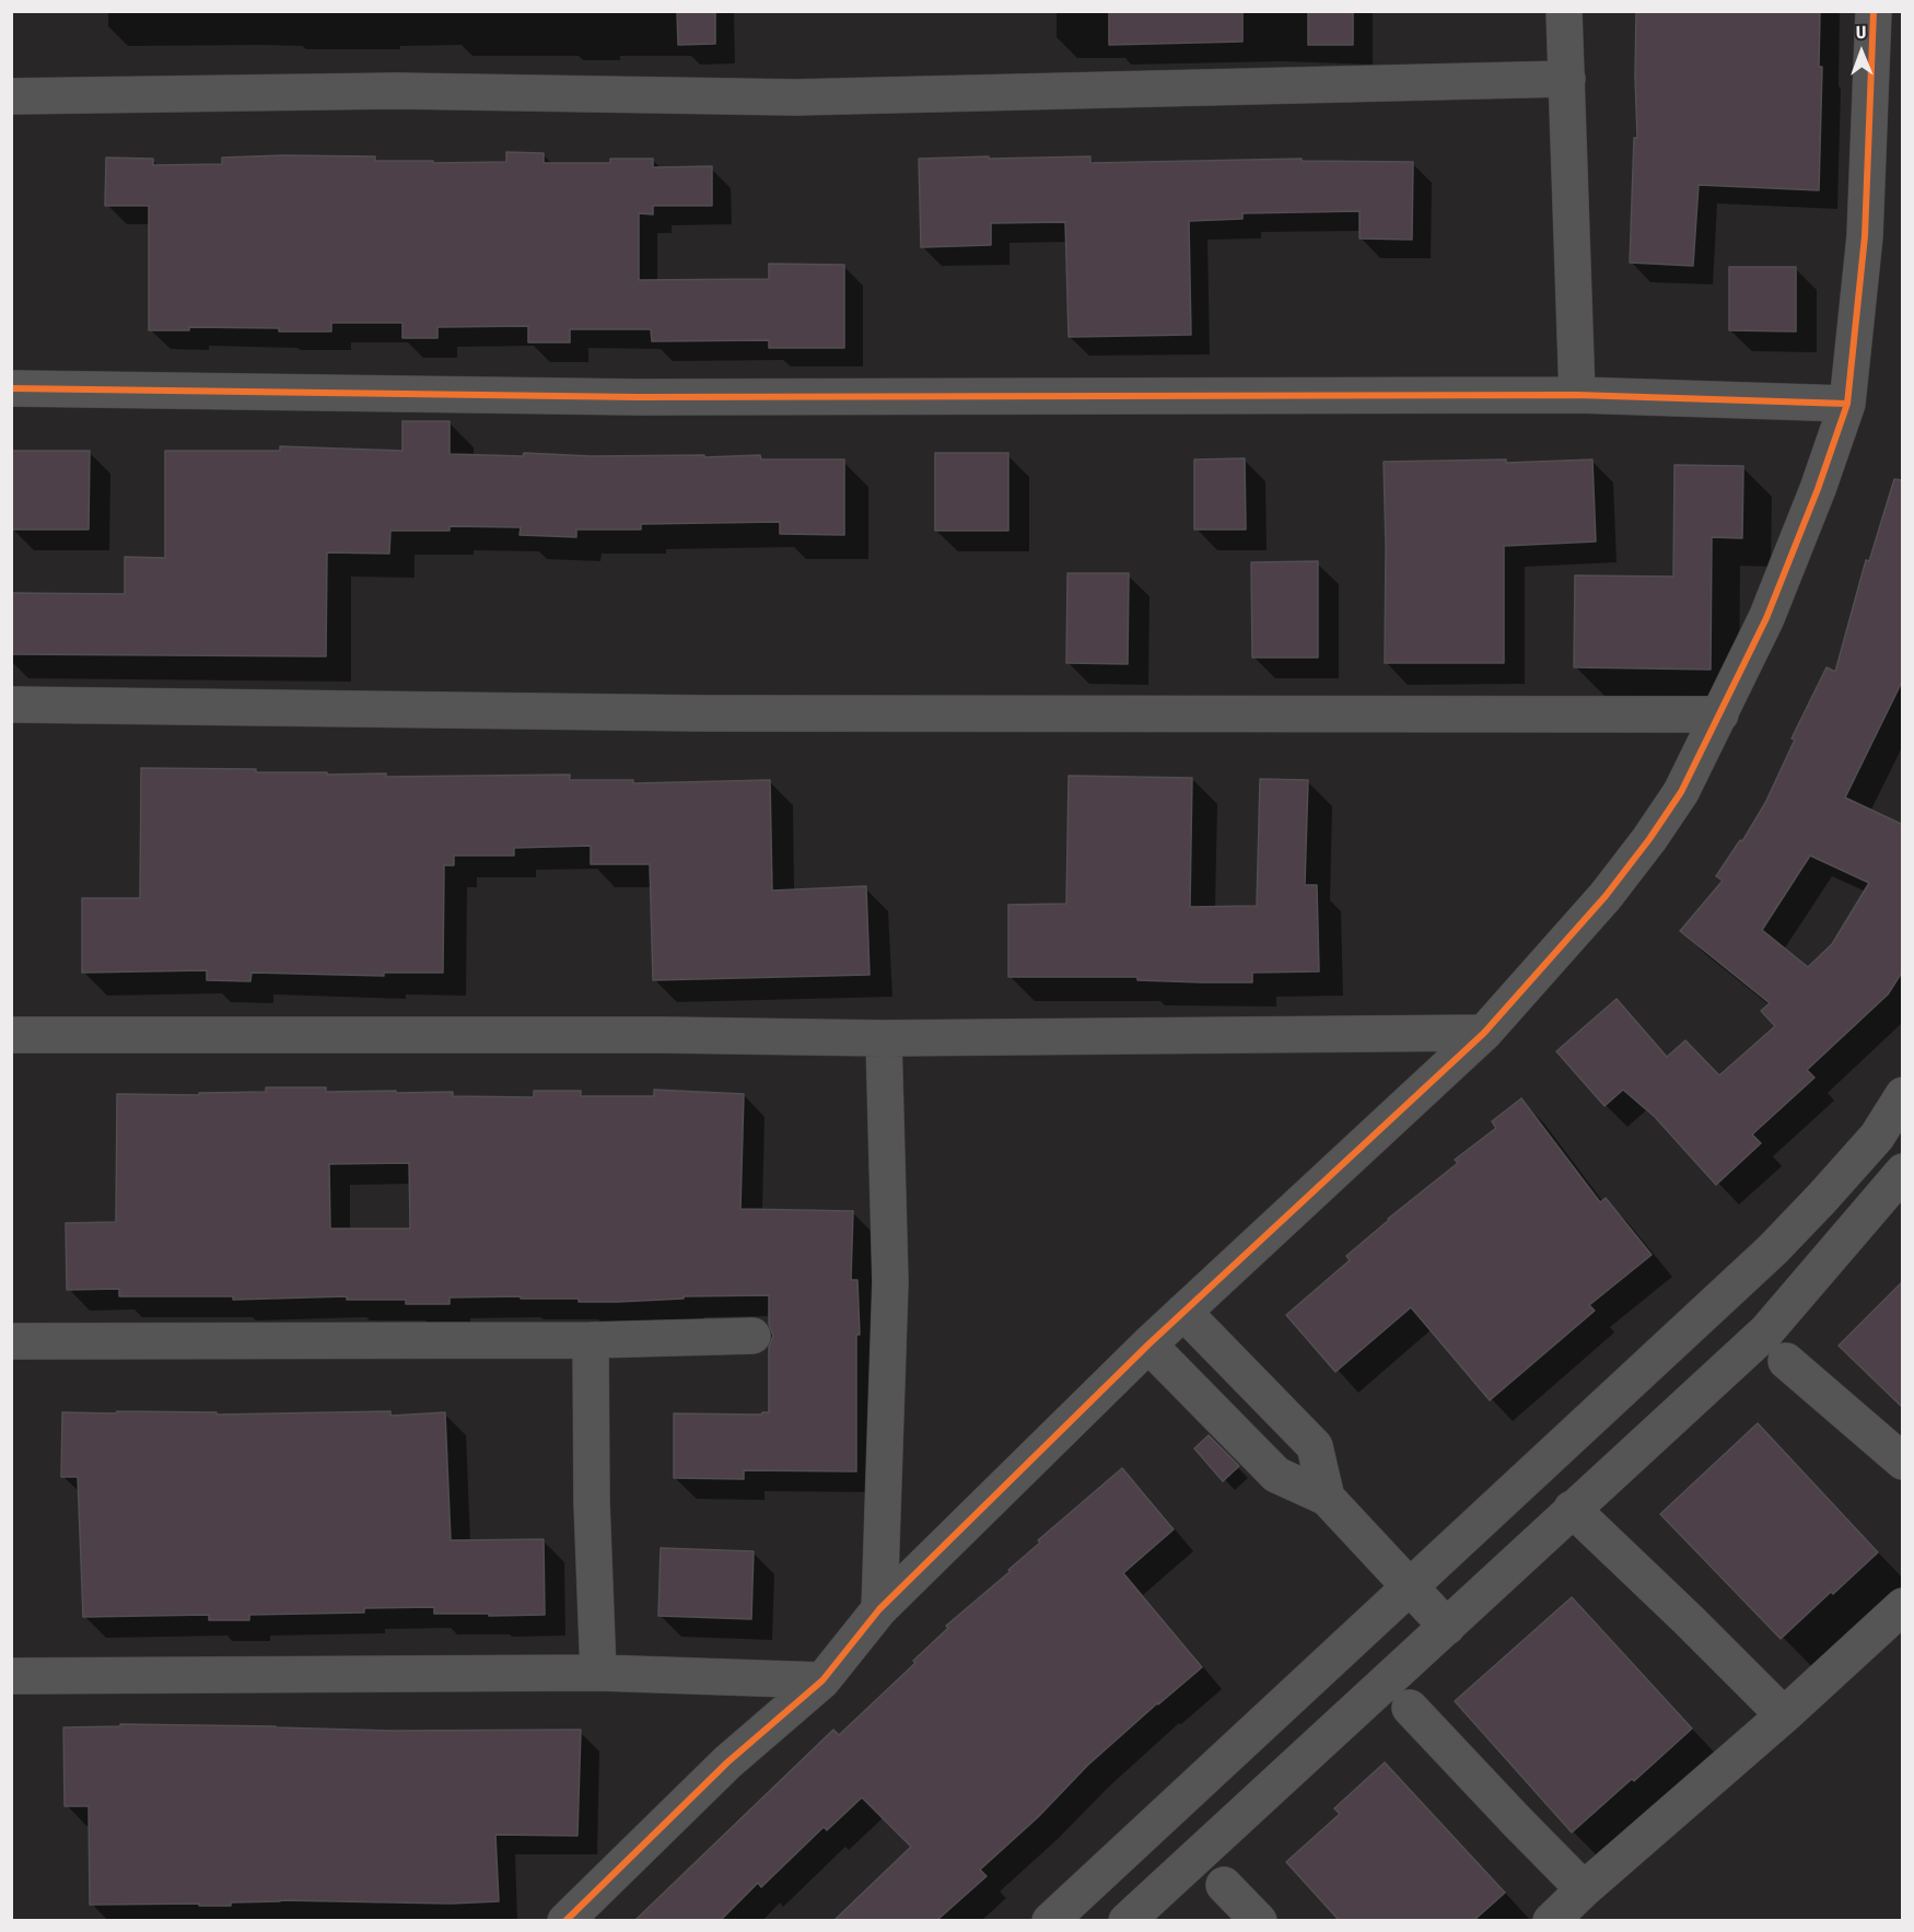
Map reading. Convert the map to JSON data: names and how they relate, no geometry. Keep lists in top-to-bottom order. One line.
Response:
{"north":"top"}
